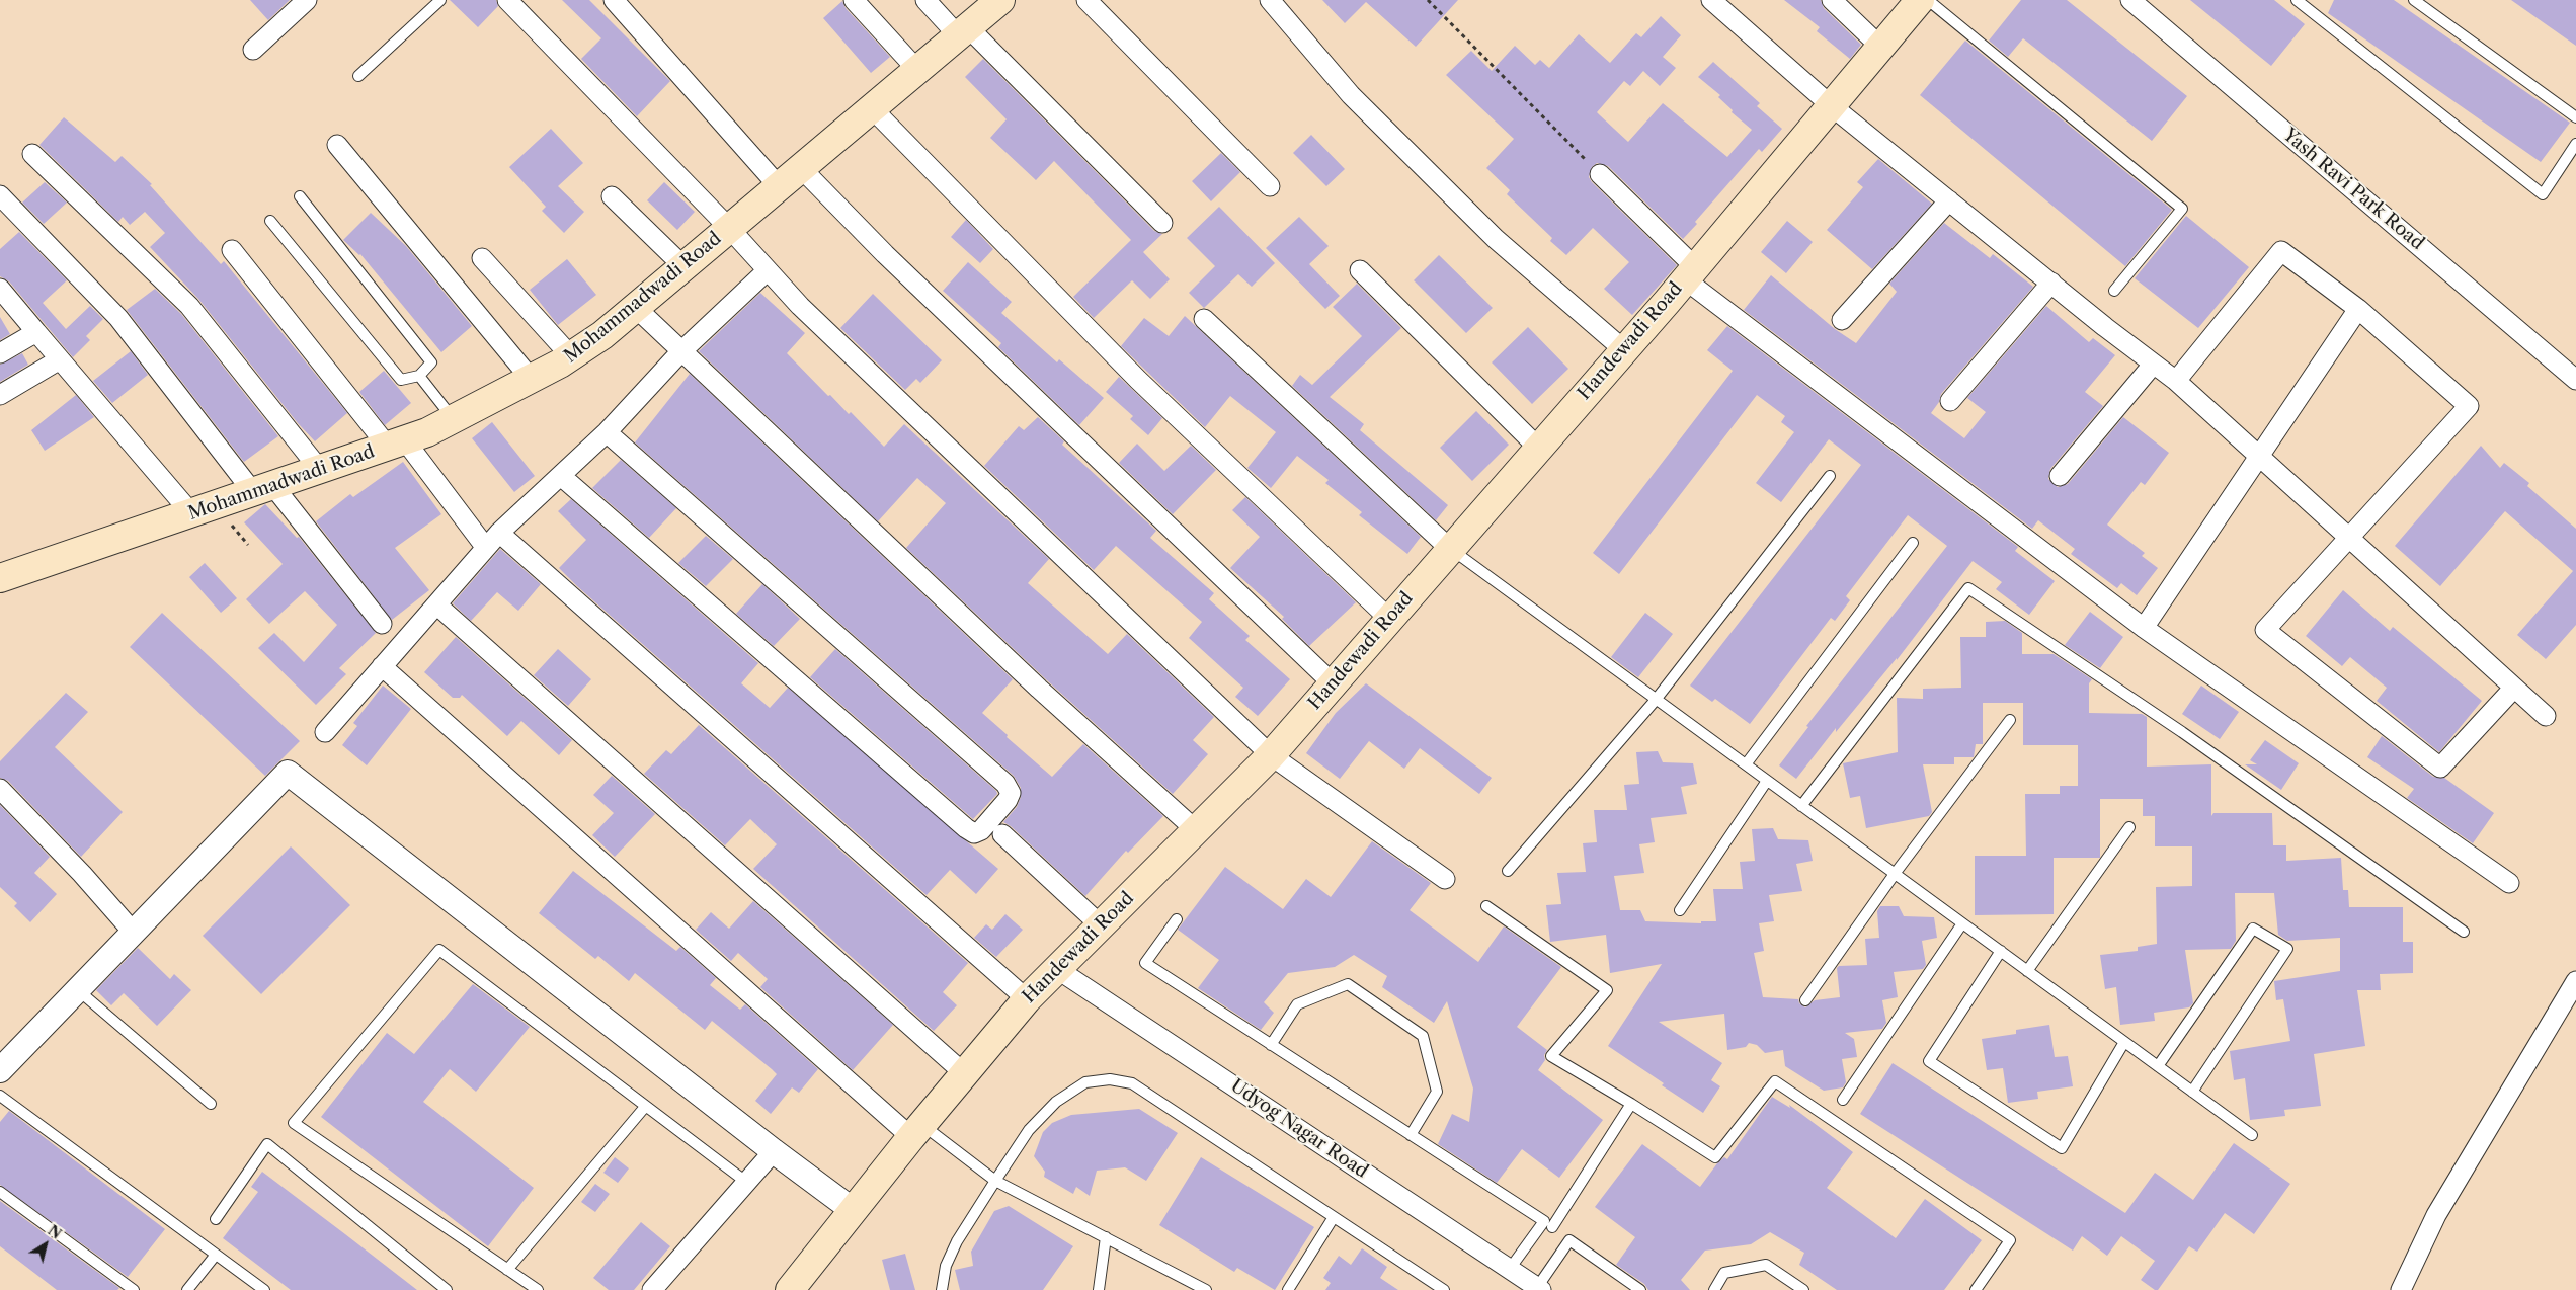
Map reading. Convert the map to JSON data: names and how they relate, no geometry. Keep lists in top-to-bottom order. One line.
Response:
{"streets":{"main road":["Mohammadwadi Road","Handewadi Road"],"street":["Yash Ravi Park Road","Udyog Nagar Road"]},"crossings":[["Handewadi Road","Udyog Nagar Road"]],"north":"top right"}
